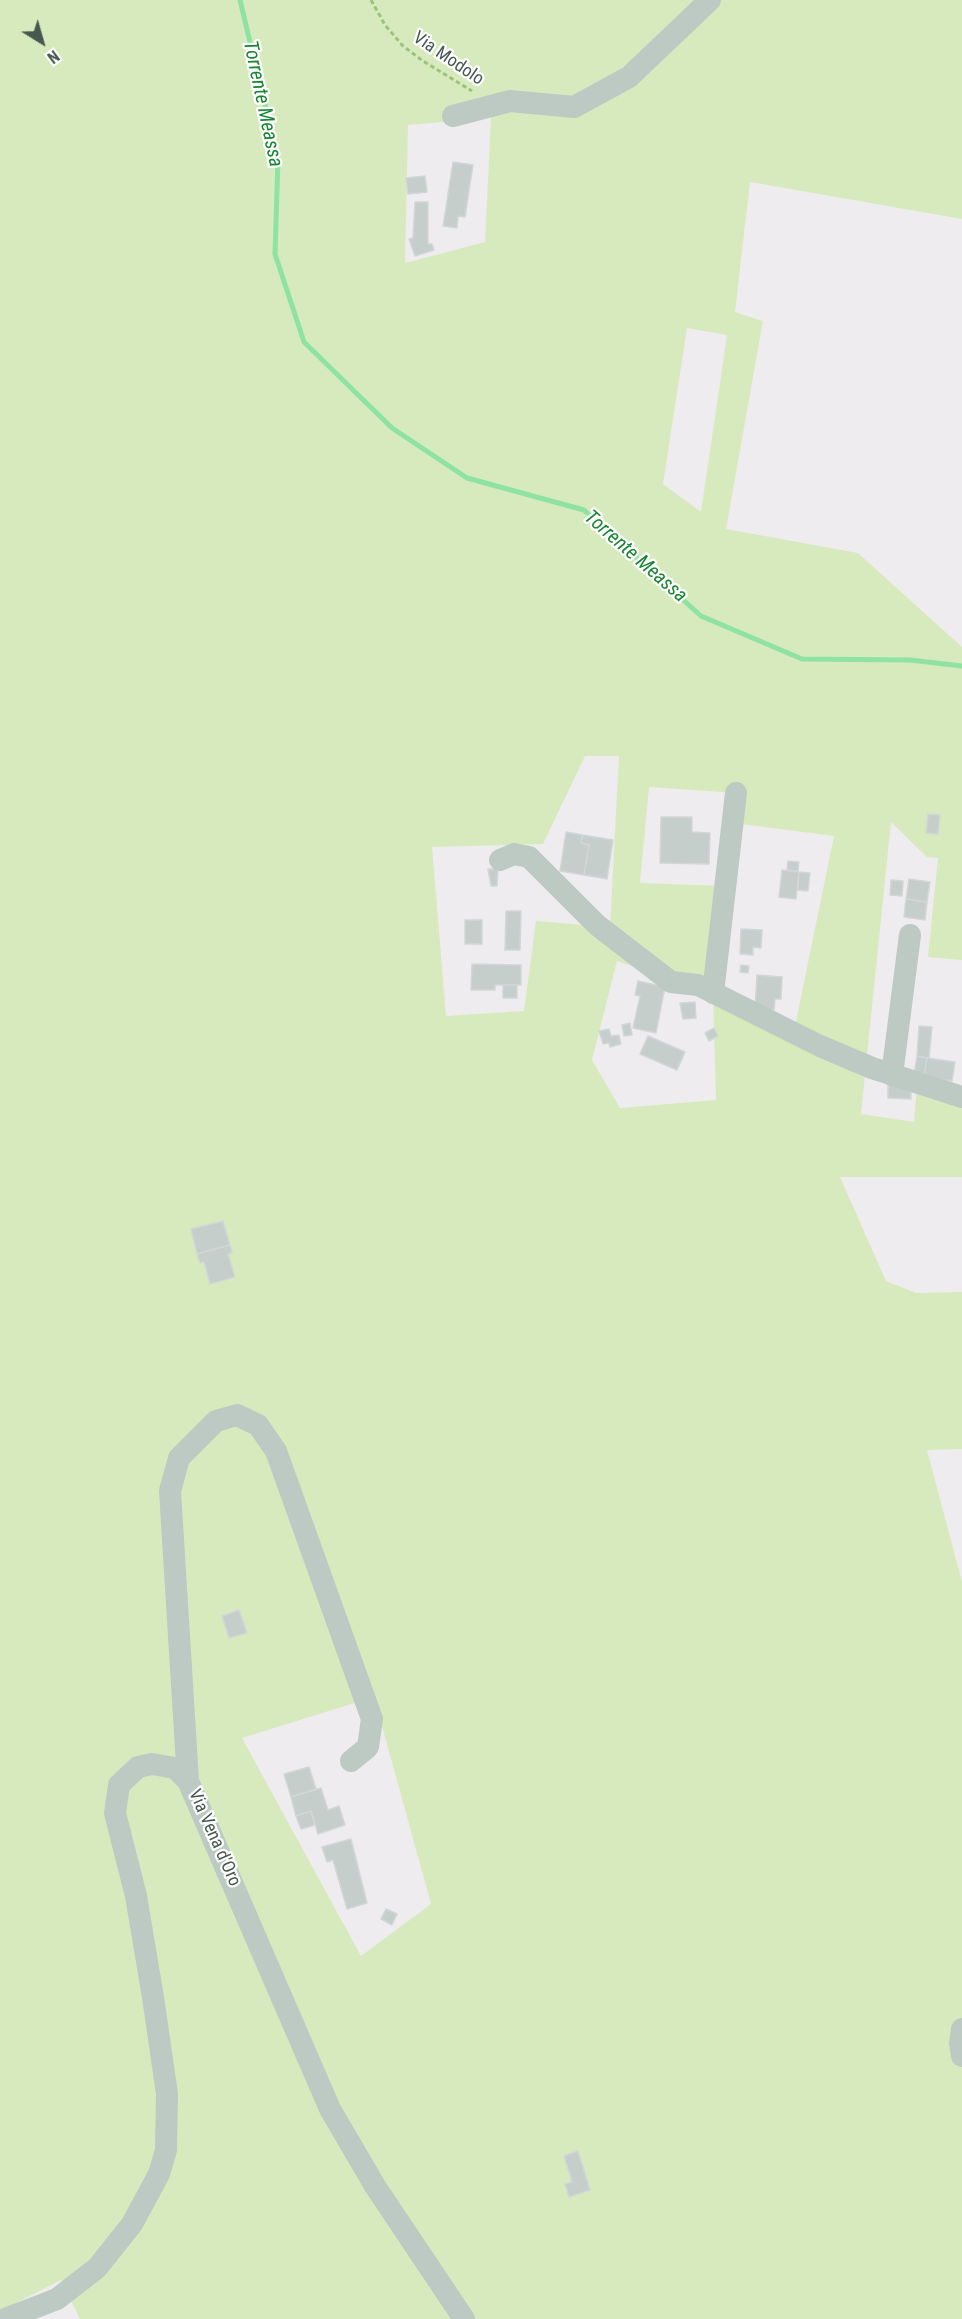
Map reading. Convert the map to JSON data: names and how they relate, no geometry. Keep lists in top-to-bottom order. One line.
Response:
{"streets":{"street":["Via Vena d'Oro"],"path":["Via Modolo"]},"water":["Torrente Meassa"],"north":"bottom right"}
